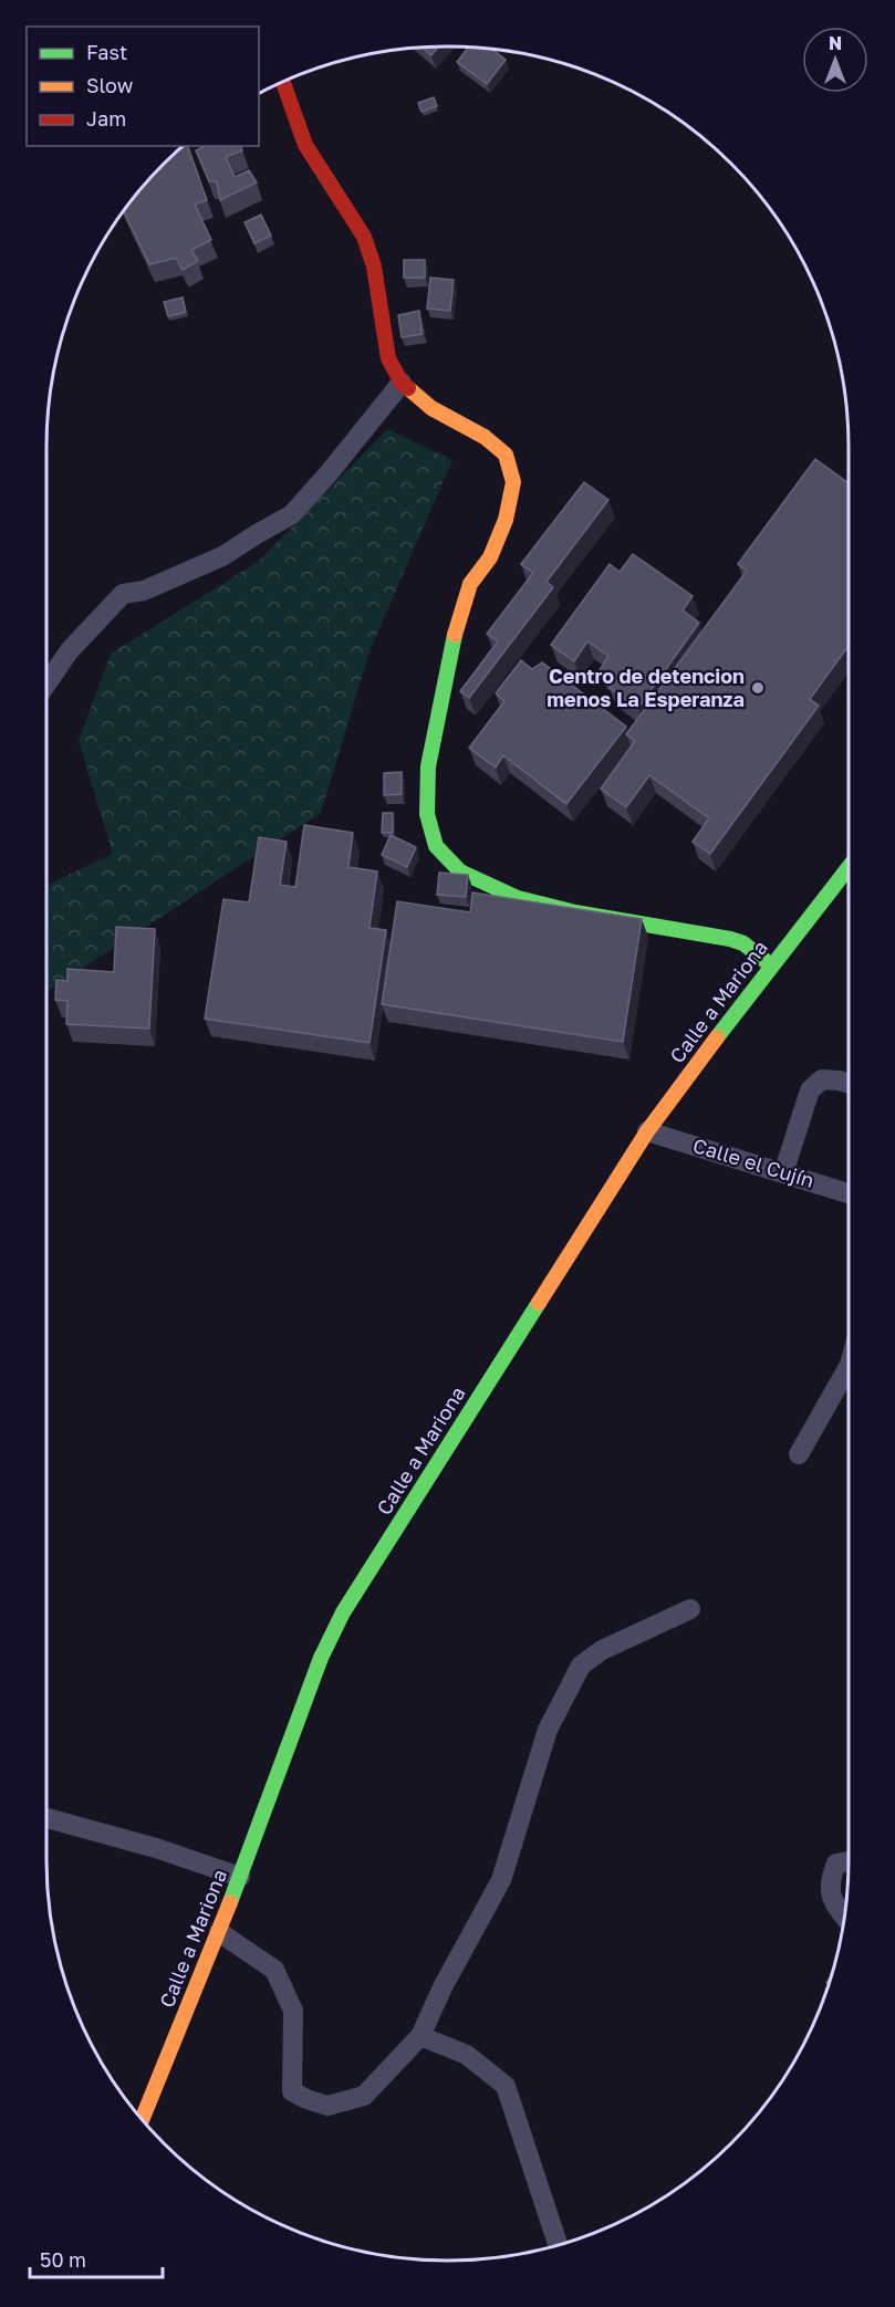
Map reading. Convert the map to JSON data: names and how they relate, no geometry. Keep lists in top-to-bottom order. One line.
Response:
{"streets":{"main road":["Calle a Mariona"],"street":["Calle el Cujín"]},"crossings":[["Calle a Mariona","Calle el Cujín"]],"places":["Centro de detencion menos La Esperanza"],"legend":["Fast","Slow","Jam"],"scale_bar":"50 m","north":"top"}
